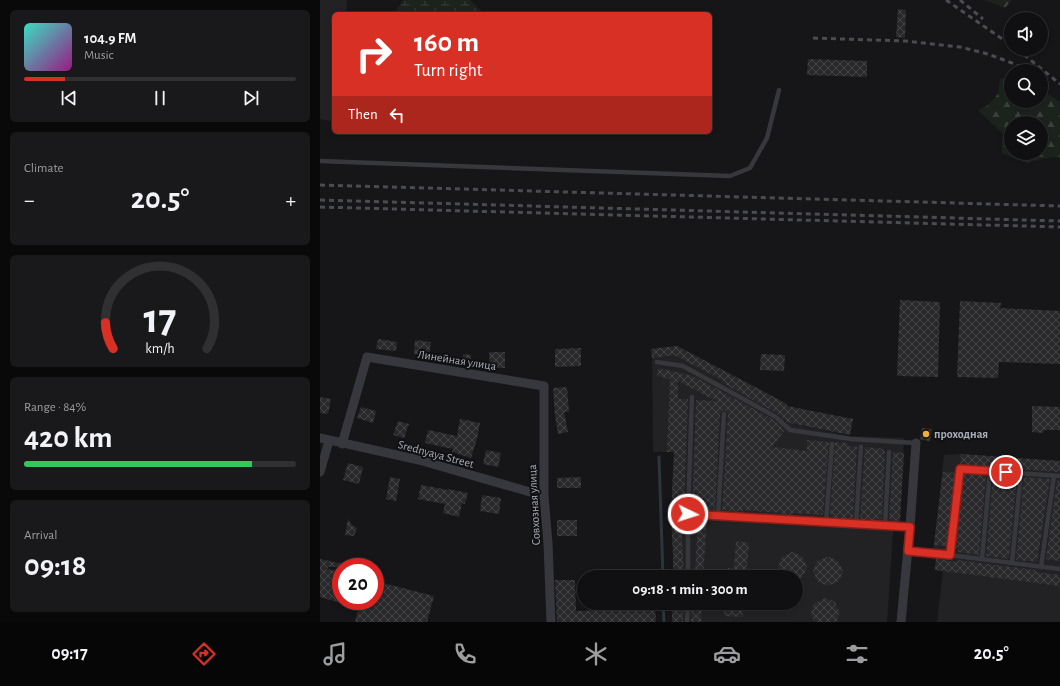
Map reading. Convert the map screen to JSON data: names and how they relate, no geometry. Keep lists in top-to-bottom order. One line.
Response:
{"streets":{"street":["Линейная улица","Srednyaya Street","Совхозная улица"]},"crossings":[["Линейная улица","Srednyaya Street"],["Линейная улица","Совхозная улица"],["Srednyaya Street","Совхозная улица"]],"places":["проходная"],"page":{"turn":["160 m","Turn right"],"song":["104.9 FM","Music"],"then":"Then","tile":["Climate",["Range · 84%","420 km"],["Arrival","09:18"]],"heat":["−","20.5°","+"],"limit":"20","trip":"09:18 · 1 min · 300 m","tabs":["09:17","20.5°"],"gauge":["17","km/h"]}}
